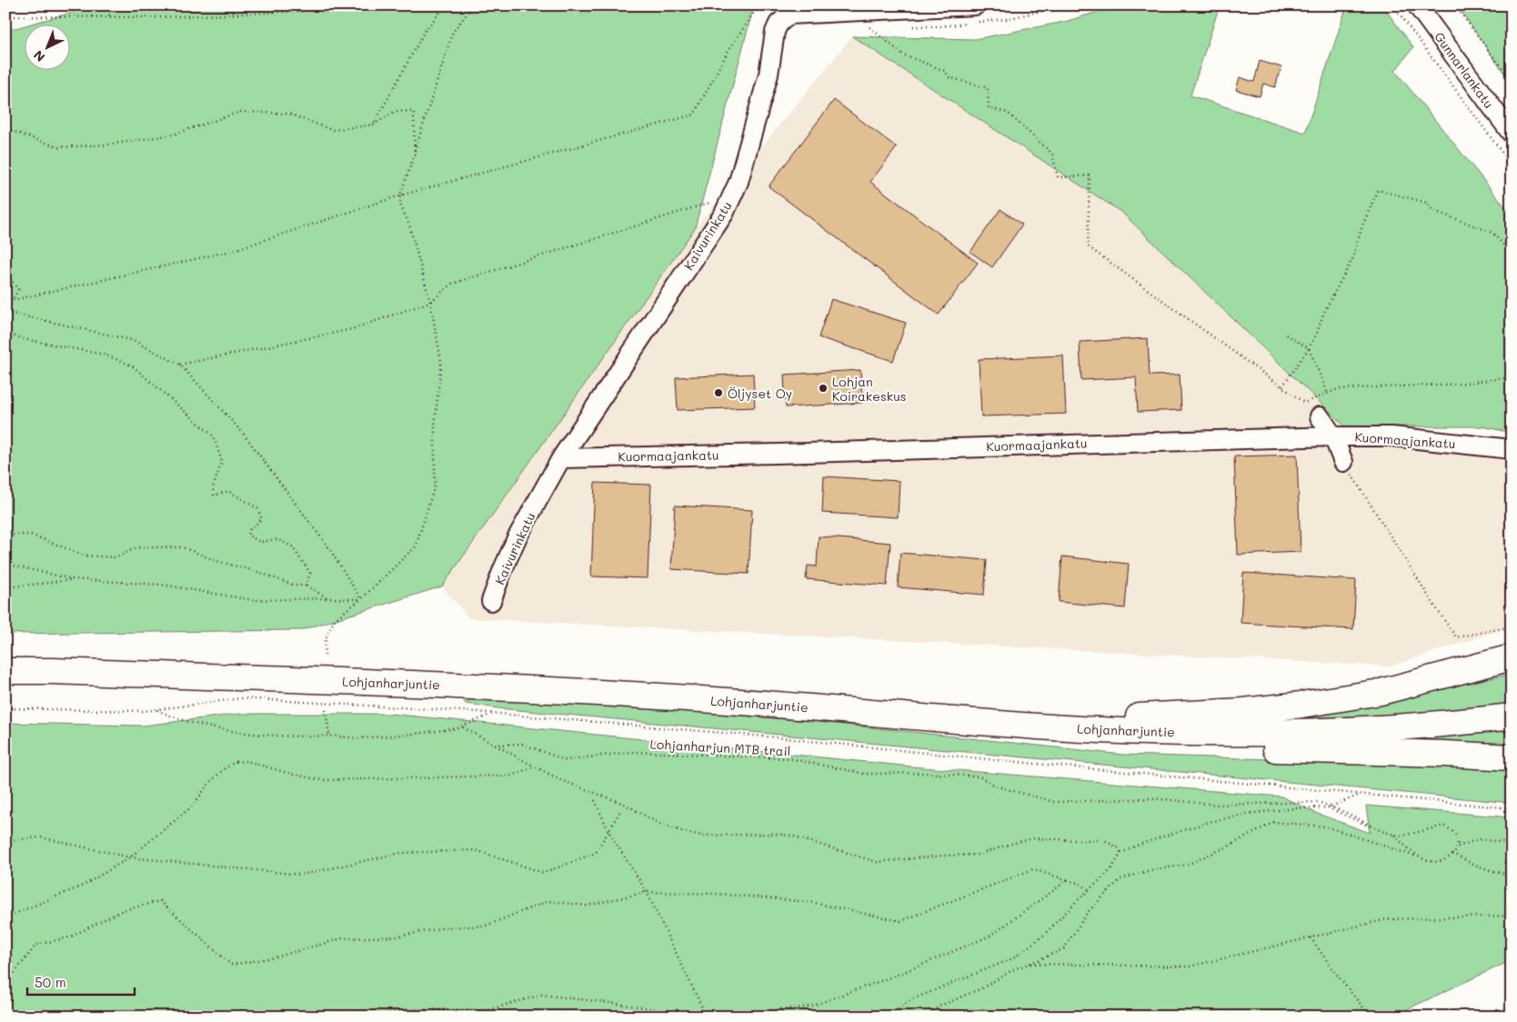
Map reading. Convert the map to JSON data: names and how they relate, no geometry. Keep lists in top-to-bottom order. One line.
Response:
{"streets":{"highway":["Lohjanharjuntie"],"street":["Gunnarlankatu","Kaivurinkatu","Kuormaajankatu"],"path":["Lohjanharjun MTB trail"]},"crossings":[["Kaivurinkatu","Kuormaajankatu"]],"places":["Lohjan Koirakeskus","Öljyset Oy"],"scale_bar":"50 m","north":"bottom left"}
